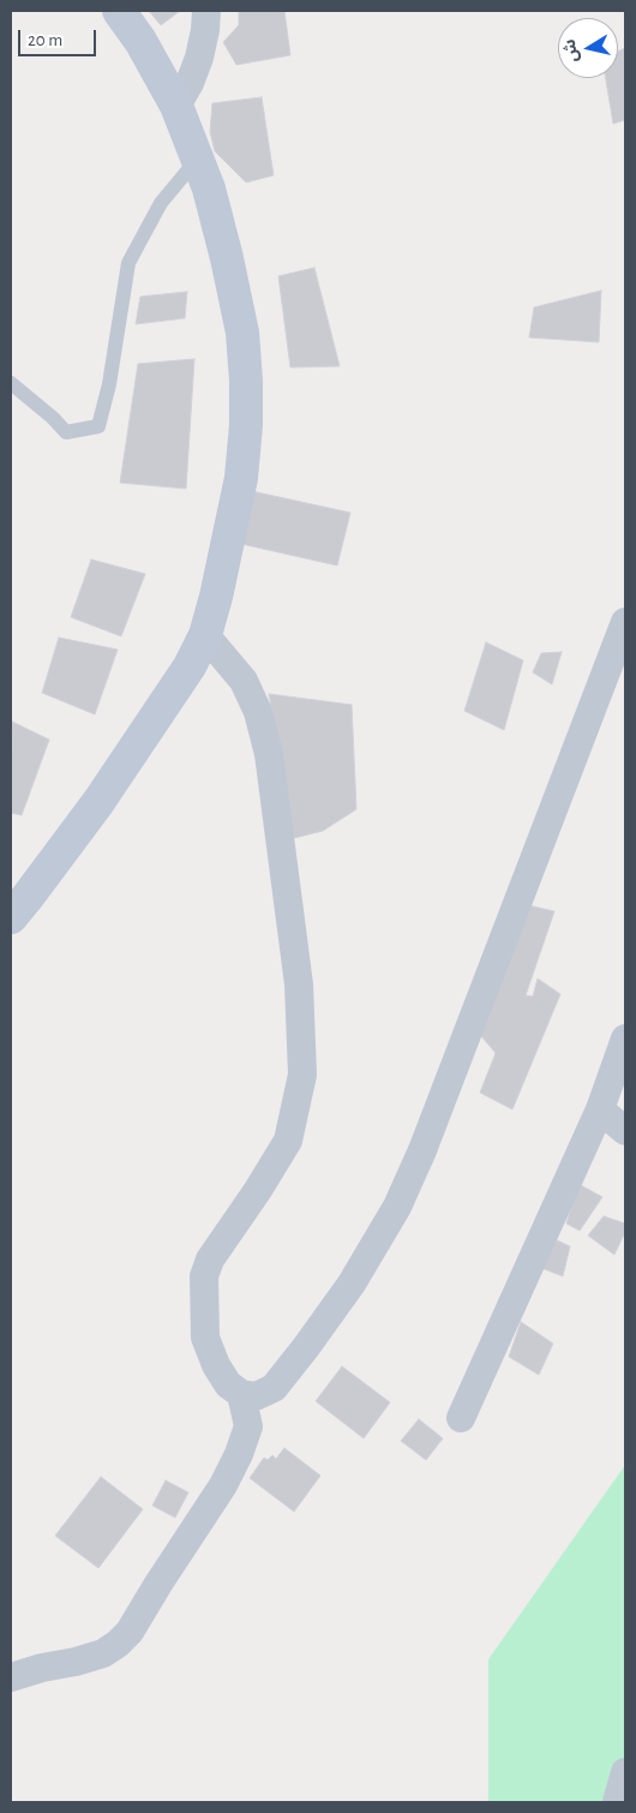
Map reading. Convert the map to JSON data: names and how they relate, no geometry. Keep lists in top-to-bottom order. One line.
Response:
{"scale_bar":"20 m","north":"left"}
